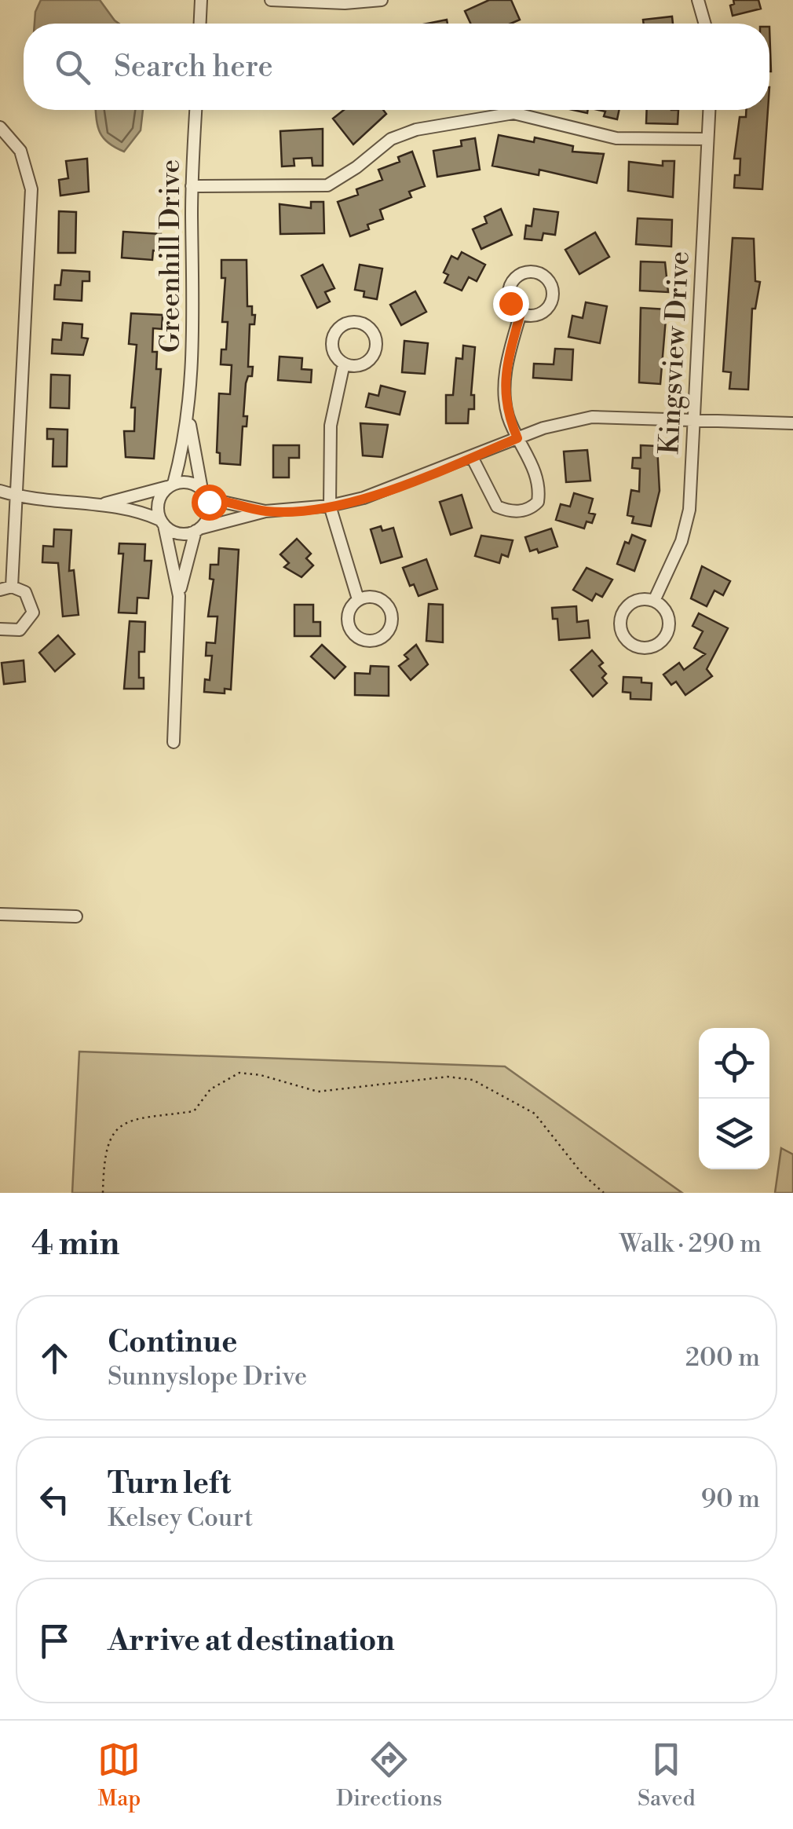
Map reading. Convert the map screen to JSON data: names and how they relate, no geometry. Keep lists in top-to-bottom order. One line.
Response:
{"streets":{"street":["Greenhill Drive","Kingsview Drive"]},"page":{"search":"Search here","heading":["4 min","Walk · 290 m"],"list":[["Continue","Sunnyslope Drive","200 m"],["Turn left","Kelsey Court","90 m"],"Arrive at destination"],"nav":["Map","Directions","Saved"]}}
